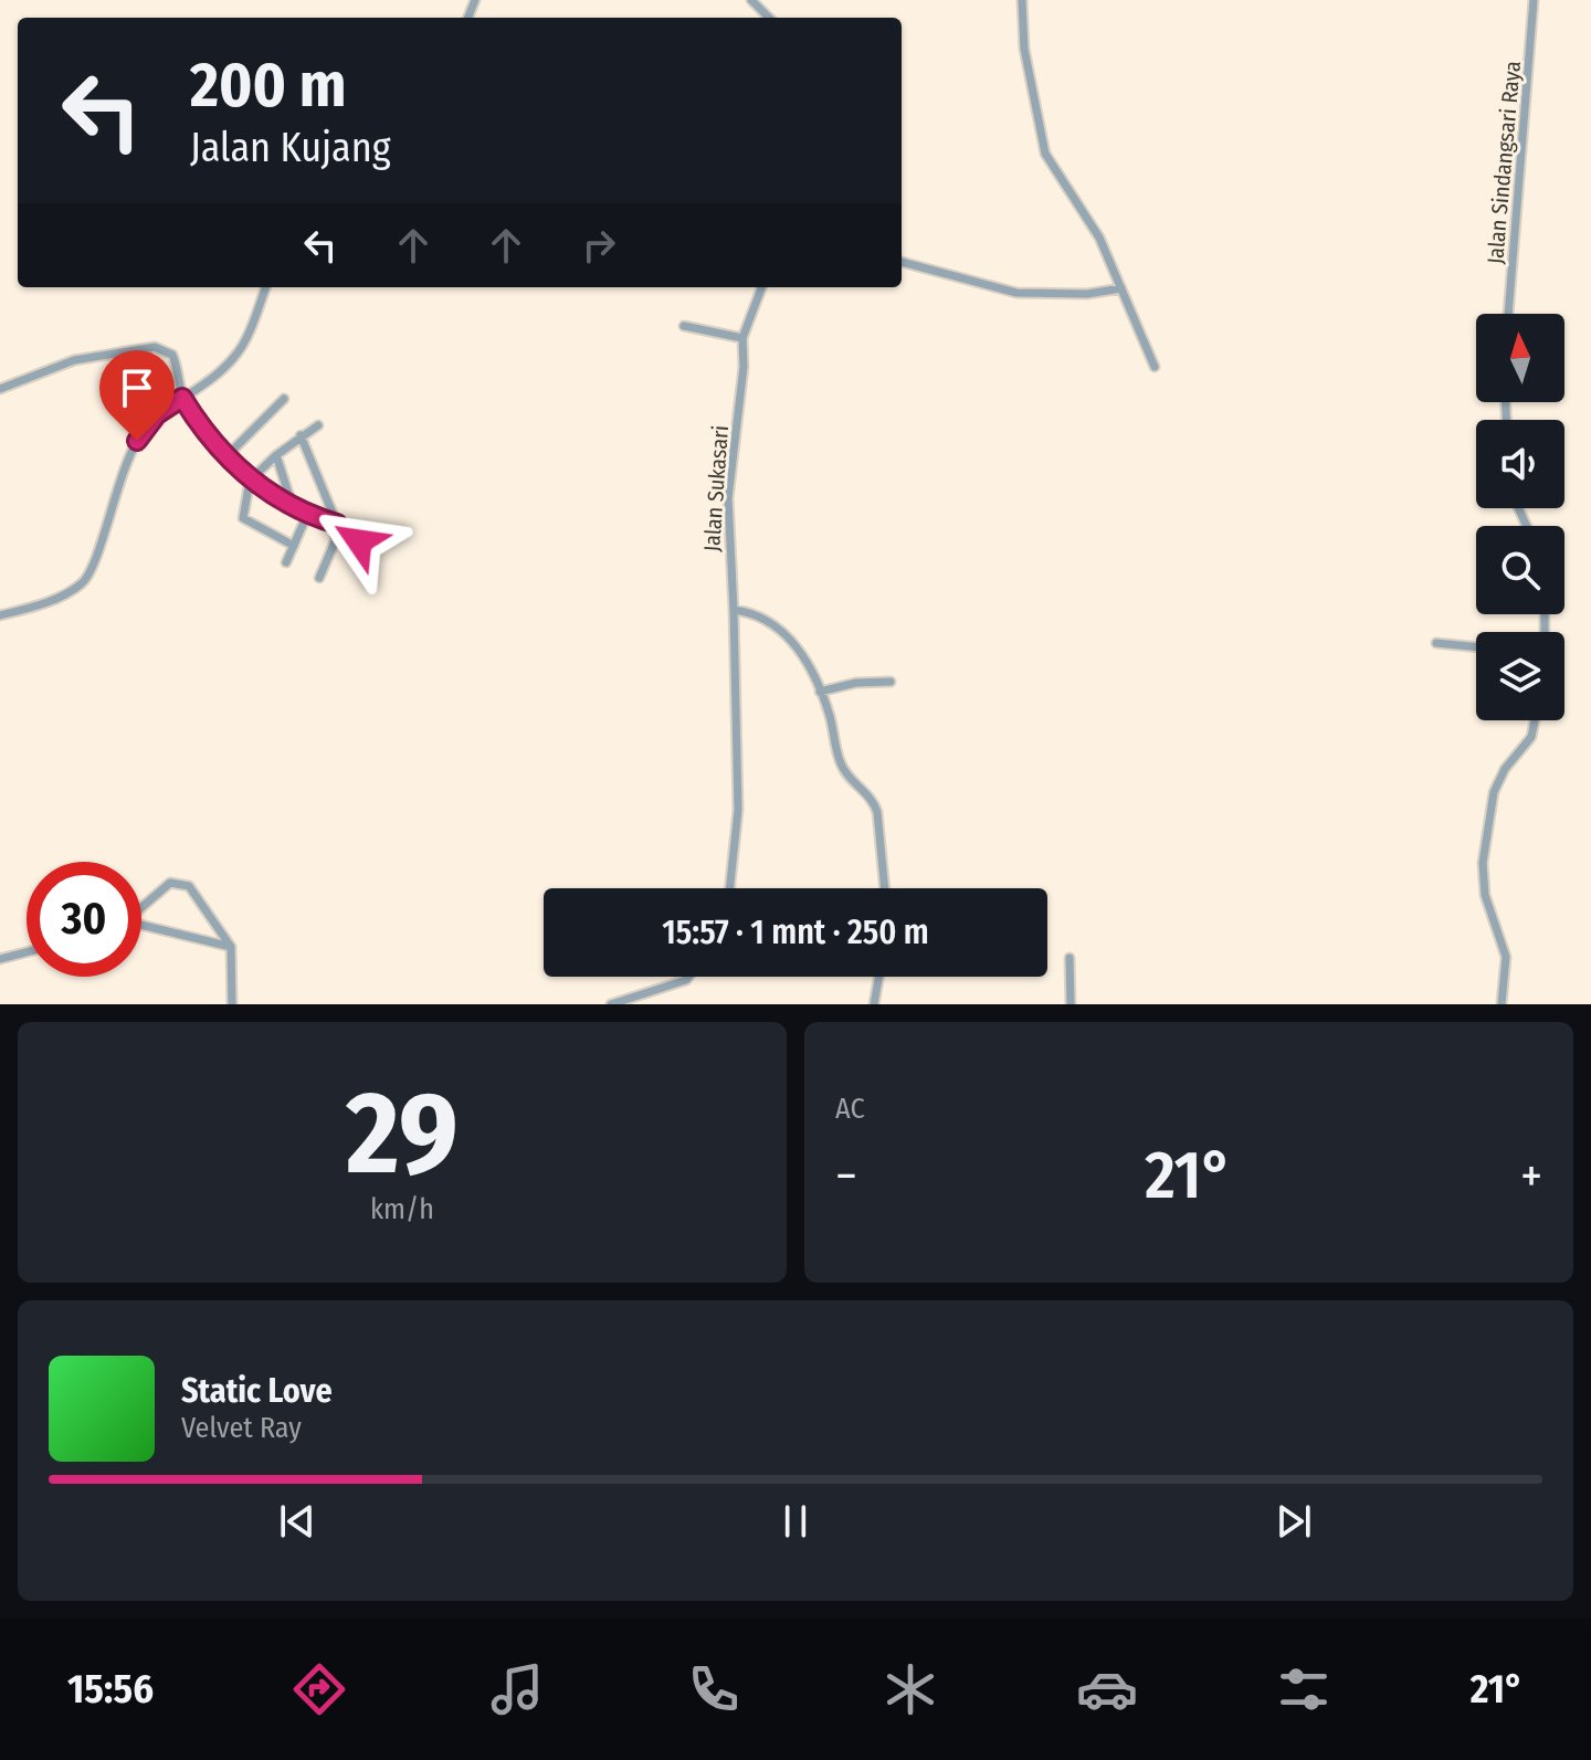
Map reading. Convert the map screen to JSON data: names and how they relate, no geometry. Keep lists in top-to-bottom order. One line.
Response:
{"streets":{"street":["Jalan Sindangsari Raya","Jalan Sukasari"]},"north":"top","page":{"turn":["200 m","Jalan Kujang"],"limit":"30","trip":"15:57 · 1 mnt · 250 m","tile":[["29","km/h"],"AC"],"heat":["−","21°","+"],"song":["Static Love","Velvet Ray"],"tabs":["15:56","21°"]}}
